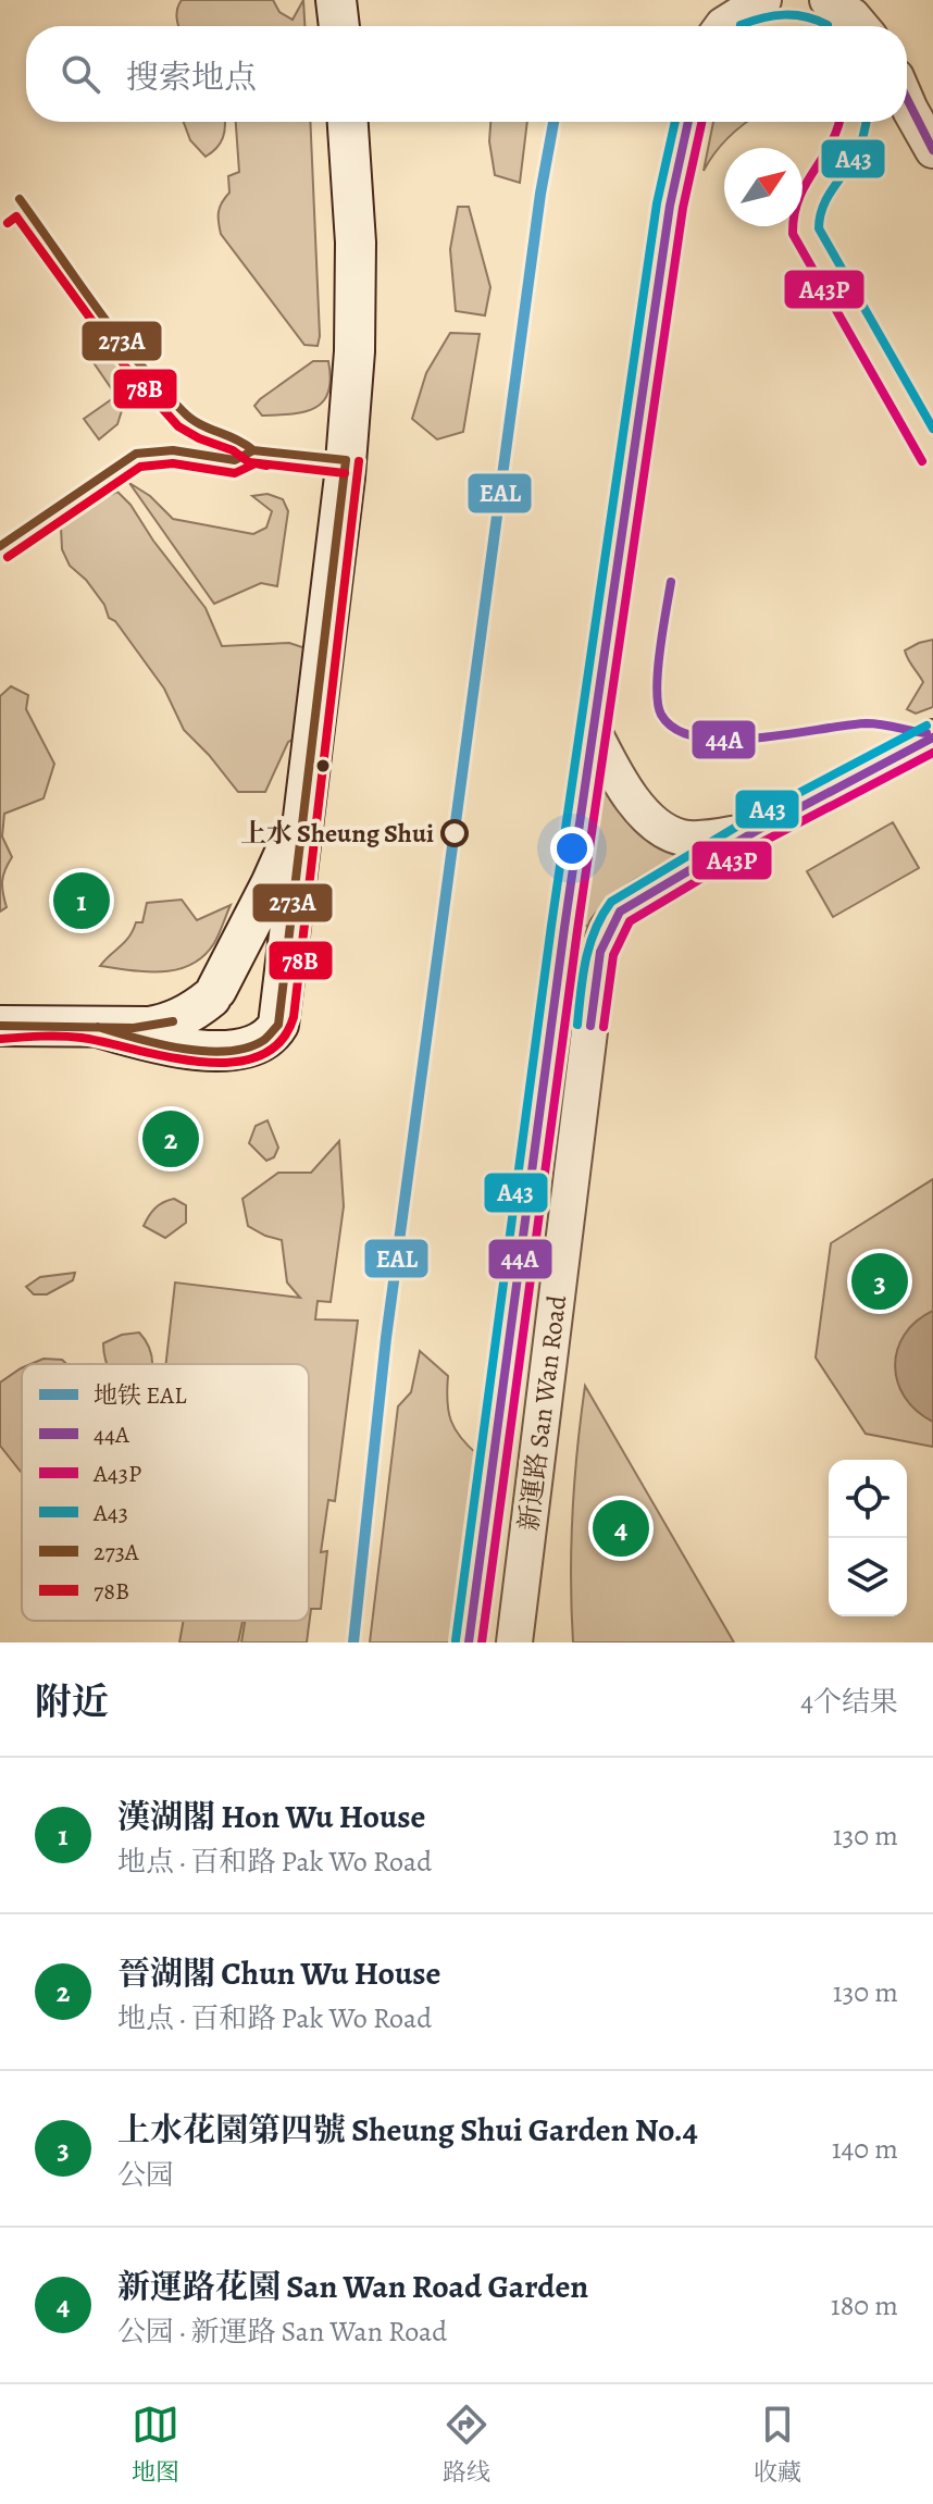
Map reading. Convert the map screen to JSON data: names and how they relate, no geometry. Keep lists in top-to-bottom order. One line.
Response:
{"streets":{"street":["新運路 San Wan Road"]},"places":["上水 Sheung Shui"],"lines":["transit line A43","transit line 44A","metro line EAL","transit line A43P","transit line 273A","transit line 78B"],"legend":["地铁 EAL","44A","A43P","A43","273A","78B"],"north":"top right","page":{"search":"搜索地点","pins":["1","2","3","4"],"heading":["附近","4个结果"],"list":[{"mark":"1","name":"漢湖閣 Hon Wu House","note":"地点 · 百和路 Pak Wo Road","value":"130 m"},{"mark":"2","name":"晉湖閣 Chun Wu House","note":"地点 · 百和路 Pak Wo Road","value":"130 m"},{"mark":"3","name":"上水花園第四號 Sheung Shui Garden No.4","note":"公园","value":"140 m"},{"mark":"4","name":"新運路花園 San Wan Road Garden","note":"公园 · 新運路 San Wan Road","value":"180 m"}],"nav":["地图","路线","收藏"]}}
